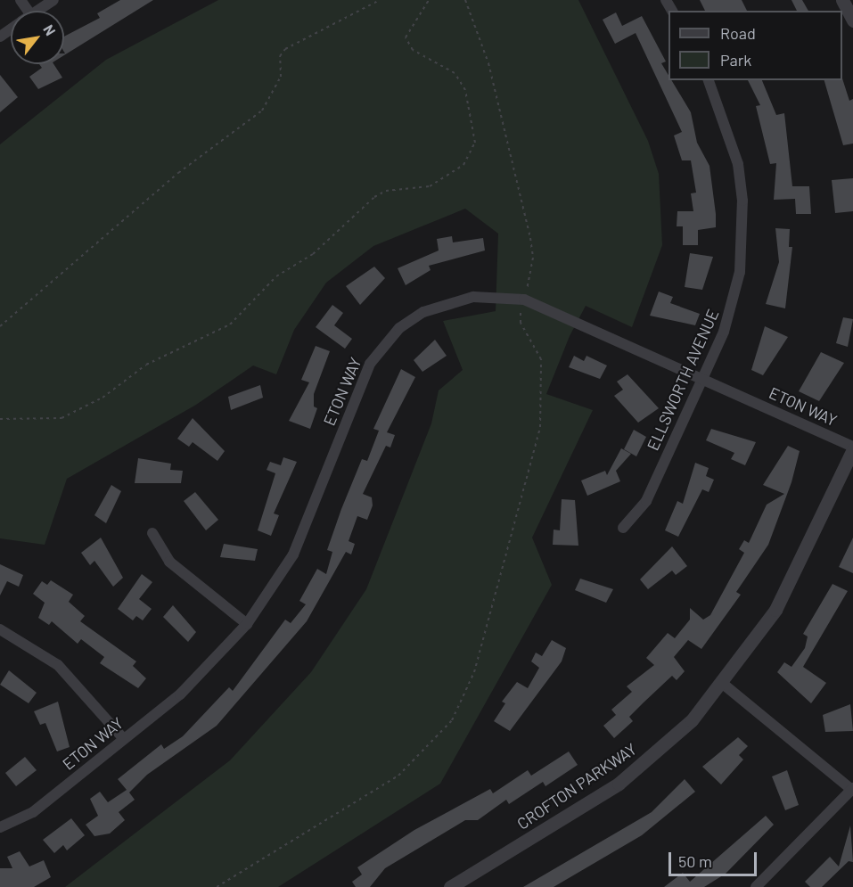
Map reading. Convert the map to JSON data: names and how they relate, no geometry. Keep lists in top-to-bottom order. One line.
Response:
{"streets":{"street":["ELLSWORTH AVENUE","ETON WAY","CROFTON PARKWAY"]},"crossings":[["ELLSWORTH AVENUE","ETON WAY"],["ETON WAY","CROFTON PARKWAY"]],"legend":["Road","Park"],"scale_bar":"50 m","north":"top right"}
